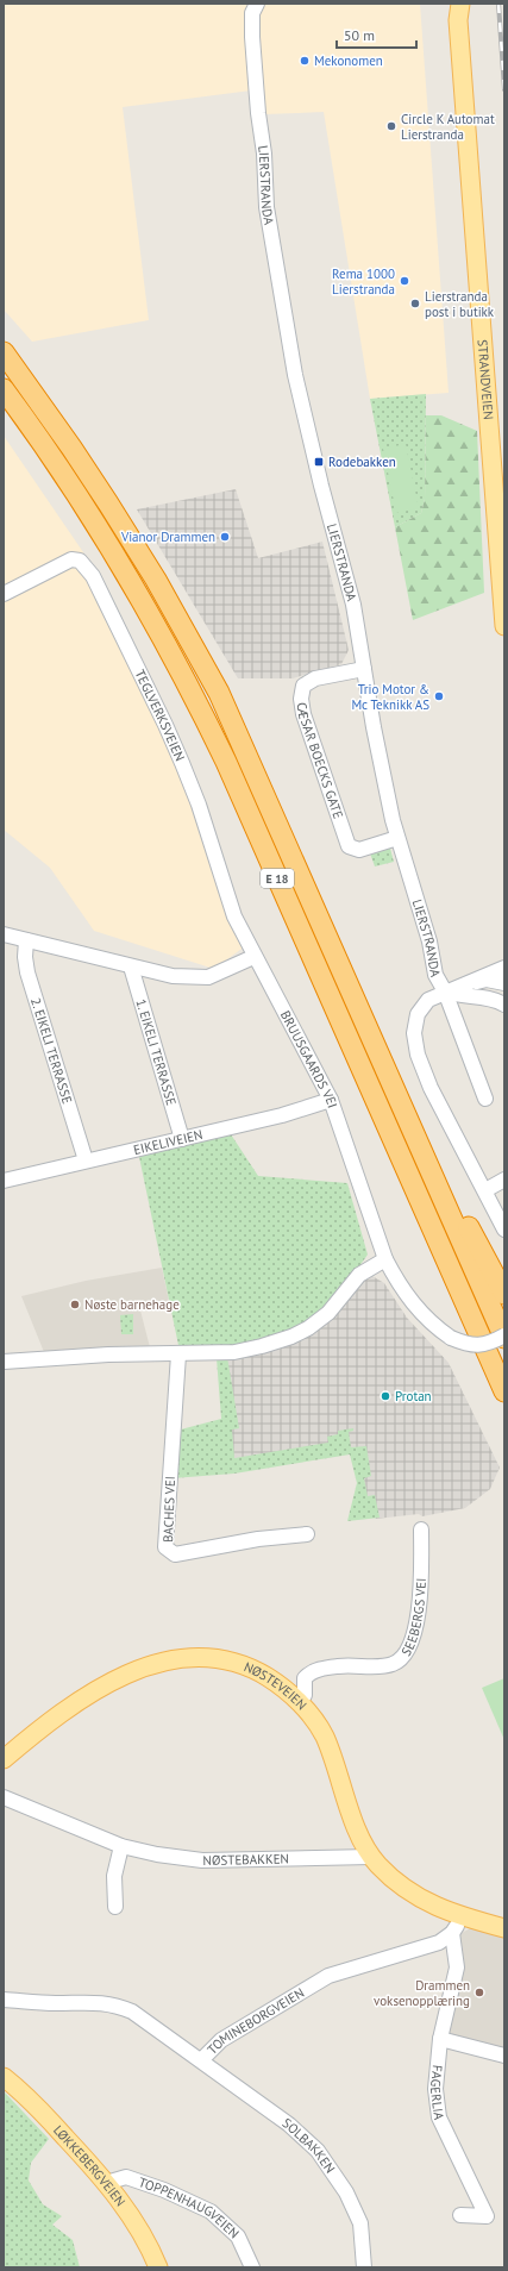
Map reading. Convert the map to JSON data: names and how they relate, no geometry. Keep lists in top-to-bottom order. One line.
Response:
{"streets":{"highway":["E 18"],"main road":["STRANDVEIEN","NØSTEVEIEN","LØKKEBERGVEIEN"],"street":["LIERSTRANDA","TEGLVERKSVEIEN","CÆSAR BOECKS GATE","2. EIKELI TERRASSE","1. EIKELI TERRASSE","BRUUSGAARDS VEI","EIKELIVEIEN","BACHES VEI","SEEBERGS VEI","NØSTEBAKKEN","TOMINEBORGVEIEN","FAGERLIA","SOLBAKKEN","TOPPENHAUGVEIEN"]},"crossings":[["LIERSTRANDA","CÆSAR BOECKS GATE"],["TEGLVERKSVEIEN","BRUUSGAARDS VEI"],["E 18","BRUUSGAARDS VEI"],["2. EIKELI TERRASSE","EIKELIVEIEN"],["1. EIKELI TERRASSE","EIKELIVEIEN"],["BRUUSGAARDS VEI","EIKELIVEIEN"],["SEEBERGS VEI","NØSTEVEIEN"],["NØSTEVEIEN","NØSTEBAKKEN"],["TOMINEBORGVEIEN","FAGERLIA"],["TOMINEBORGVEIEN","SOLBAKKEN"],["LØKKEBERGVEIEN","TOPPENHAUGVEIEN"]],"places":{"other":["Mekonomen","Circle K Automat Lierstranda","Rema 1000 Lierstranda","Lierstranda post i butikk","Vianor Drammen","Trio Motor & Mc Teknikk AS","Nøste barnehage","Protan","Drammen voksenopplæring"],"transit":["Rodebakken"]},"scale_bar":"50 m"}
